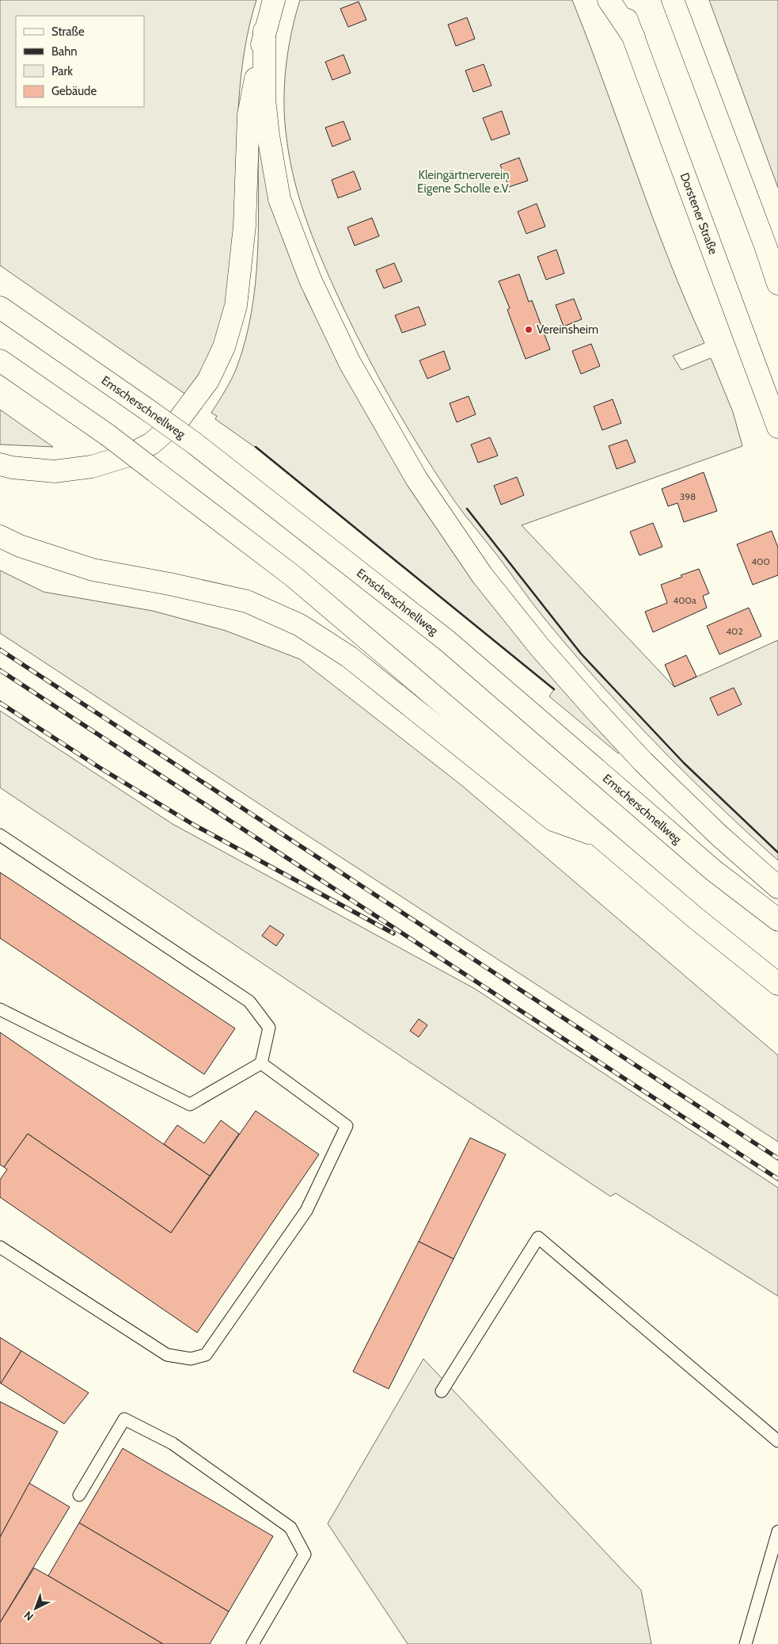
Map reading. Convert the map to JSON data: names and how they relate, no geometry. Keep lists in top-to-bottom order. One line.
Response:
{"streets":{"main road":["Dorstener Straße","Emscherschnellweg"]},"parks":["Kleingärtnerverein Eigene Scholle e.V."],"places":["Vereinsheim"],"house_numbers":["398","400","400a","402"],"legend":["Straße","Bahn","Park","Gebäude"],"north":"bottom left"}
